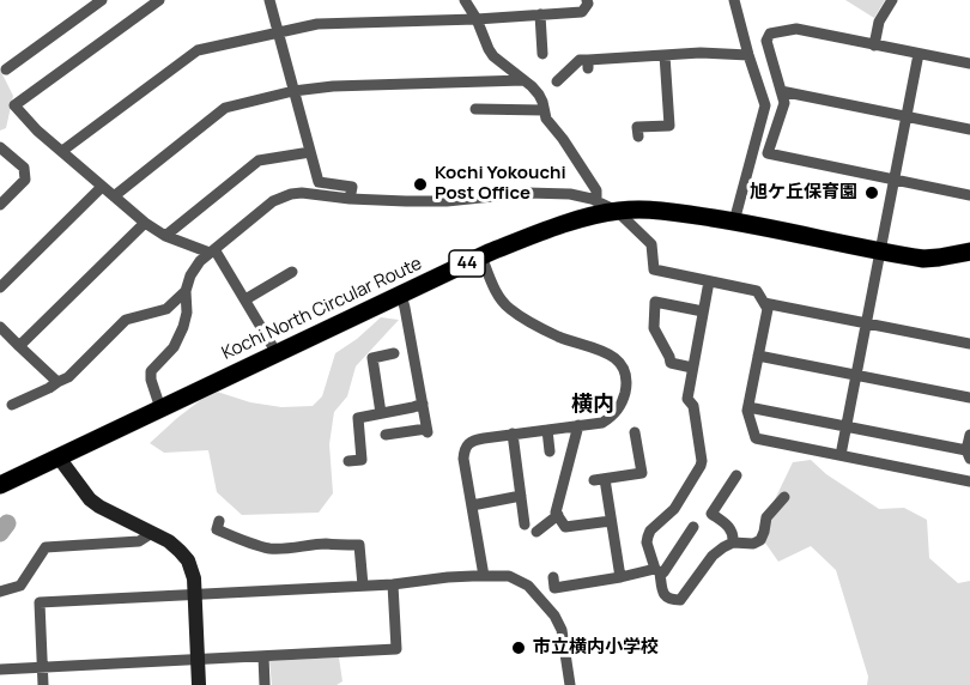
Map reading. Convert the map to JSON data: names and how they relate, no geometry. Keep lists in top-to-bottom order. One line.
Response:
{"streets":{"main road":["44","Kochi North Circular Route"]},"districts":["横内"],"places":["Kochi Yokouchi Post Office","旭ケ丘保育園","市立横内小学校"]}
